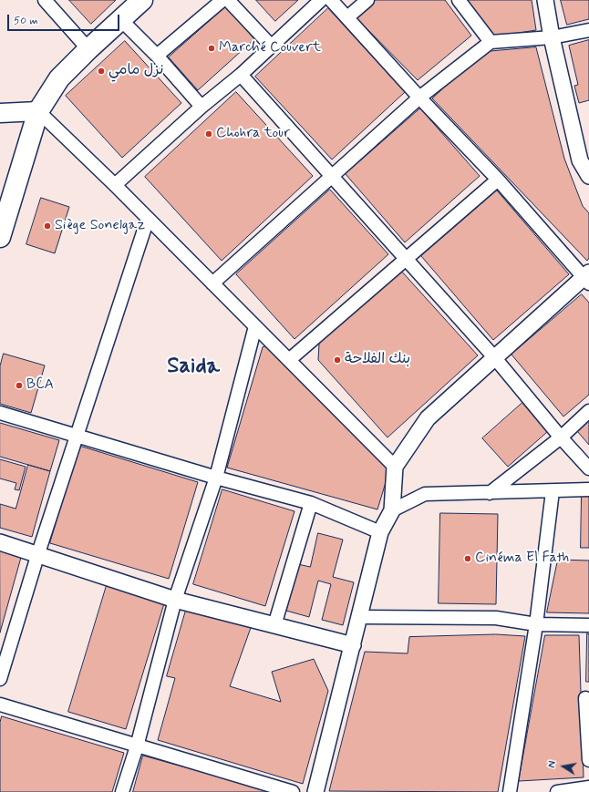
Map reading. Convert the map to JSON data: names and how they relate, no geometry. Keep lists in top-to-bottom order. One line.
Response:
{"districts":["Saida"],"places":["Marché Couvert","نزل مامي","Chohra tour","Siège Sonelgaz","بنك الفلاحة","BCA","Cinéma El Fath"],"scale_bar":"50 m","north":"left"}
